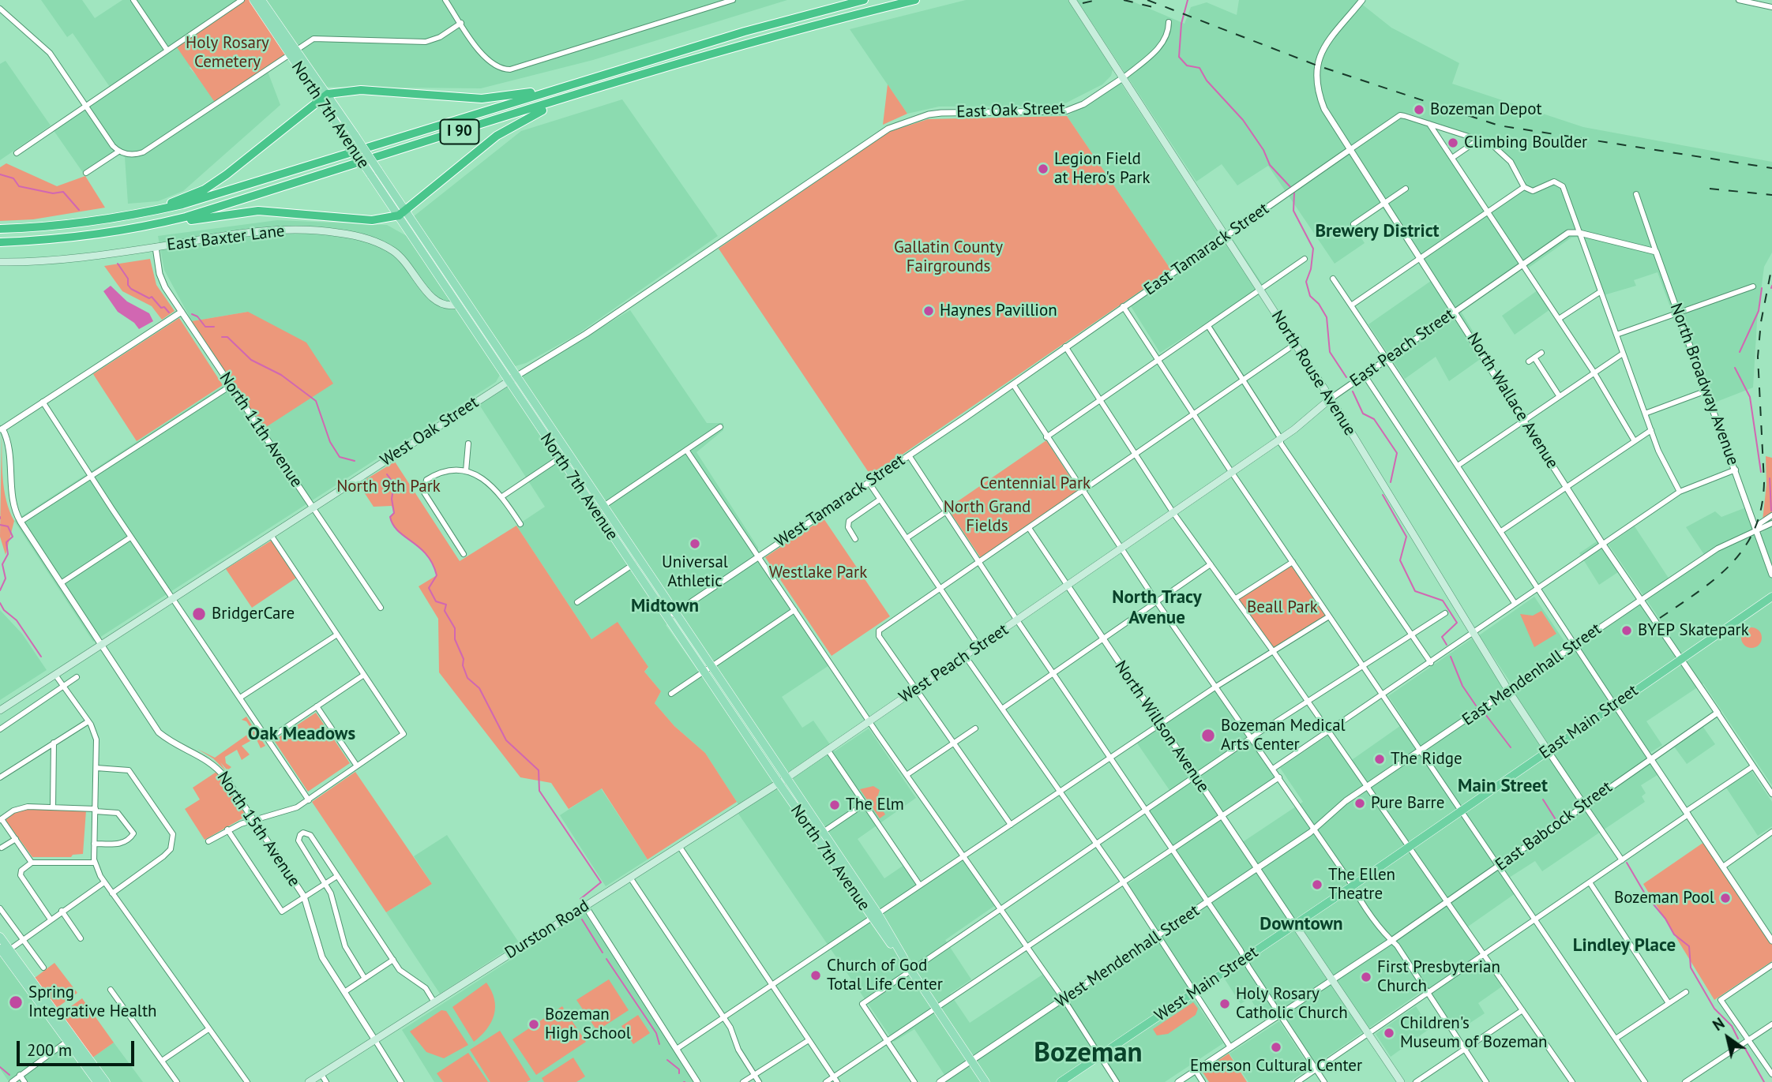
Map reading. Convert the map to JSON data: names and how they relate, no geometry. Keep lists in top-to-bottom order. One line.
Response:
{"streets":{"highway":["I 90","East Main Street","West Main Street"],"main road":["North 7th Avenue","East Baxter Lane","East Peach Street","North Rouse Avenue","West Oak Street","West Peach Street","Durston Road"],"street":["East Oak Street","East Tamarack Street","North Broadway Avenue","North Wallace Avenue","North 11th Avenue","West Tamarack Street","East Mendenhall Street","North Willson Avenue","East Babcock Street","North 15th Avenue","West Mendenhall Street"]},"crossings":[["East Oak Street","North Rouse Avenue"],["East Oak Street","West Oak Street"],["North 7th Avenue","East Baxter Lane"],["North 7th Avenue","West Oak Street"],["North 7th Avenue","West Tamarack Street"],["North 7th Avenue","West Peach Street"],["North 7th Avenue","Durston Road"],["North 7th Avenue","West Mendenhall Street"],["East Baxter Lane","North 11th Avenue"],["East Tamarack Street","North Rouse Avenue"],["East Tamarack Street","North Wallace Avenue"],["East Tamarack Street","West Tamarack Street"],["East Peach Street","North Rouse Avenue"],["East Peach Street","North Wallace Avenue"],["East Peach Street","West Peach Street"],["North Rouse Avenue","East Mendenhall Street"],["North Rouse Avenue","East Main Street"],["North Broadway Avenue","East Mendenhall Street"],["North Wallace Avenue","East Mendenhall Street"],["North Wallace Avenue","East Main Street"],["North Wallace Avenue","East Babcock Street"],["North 11th Avenue","West Oak Street"],["West Oak Street","North 15th Avenue"],["West Peach Street","North Willson Avenue"],["West Peach Street","Durston Road"],["East Mendenhall Street","West Mendenhall Street"],["East Main Street","West Main Street"],["North Willson Avenue","West Mendenhall Street"],["North Willson Avenue","West Main Street"],["North 15th Avenue","Durston Road"]],"districts":["Brewery District","North Tracy Avenue","Midtown","Oak Meadows","Main Street","Downtown","Lindley Place","Bozeman"],"parks":["Holy Rosary Cemetery","Gallatin County Fairgrounds","Centennial Park","North 9th Park","North Grand Fields","Westlake Park","Beall Park"],"places":["Bozeman Depot","Climbing Boulder","Legion Field at Hero's Park","Haynes Pavillion","Universal Athletic","BridgerCare","BYEP Skatepark","Bozeman Medical Arts Center","The Ridge","Pure Barre","The Elm","The Ellen Theatre","Bozeman Pool","Church of God Total Life Center","First Presbyterian Church","Spring Integrative Health","Holy Rosary Catholic Church","Bozeman High School","Children's Museum of Bozeman","Emerson Cultural Center"],"scale_bar":"200 m","north":"top left"}
